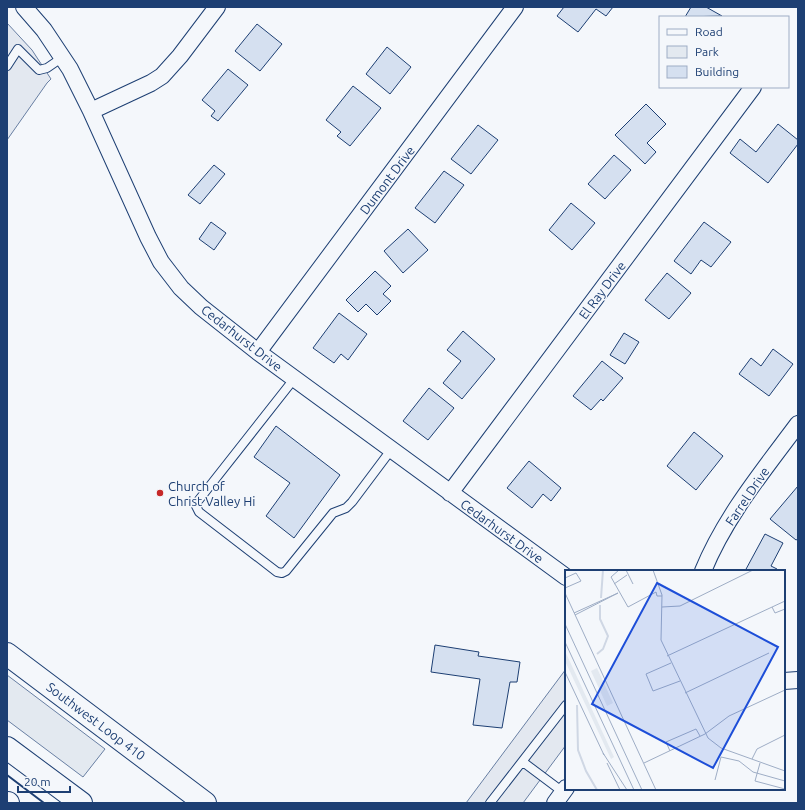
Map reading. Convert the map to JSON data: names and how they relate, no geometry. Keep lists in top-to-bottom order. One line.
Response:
{"streets":{"main road":["Southwest Loop 410"],"street":["Dumont Drive","El Ray Drive","Cedarhurst Drive","Farrel Drive"]},"crossings":[["Dumont Drive","Cedarhurst Drive"],["El Ray Drive","Cedarhurst Drive"]],"places":["Church of Christ Valley Hi"],"legend":["Road","Park","Building"],"scale_bar":"20 m"}
